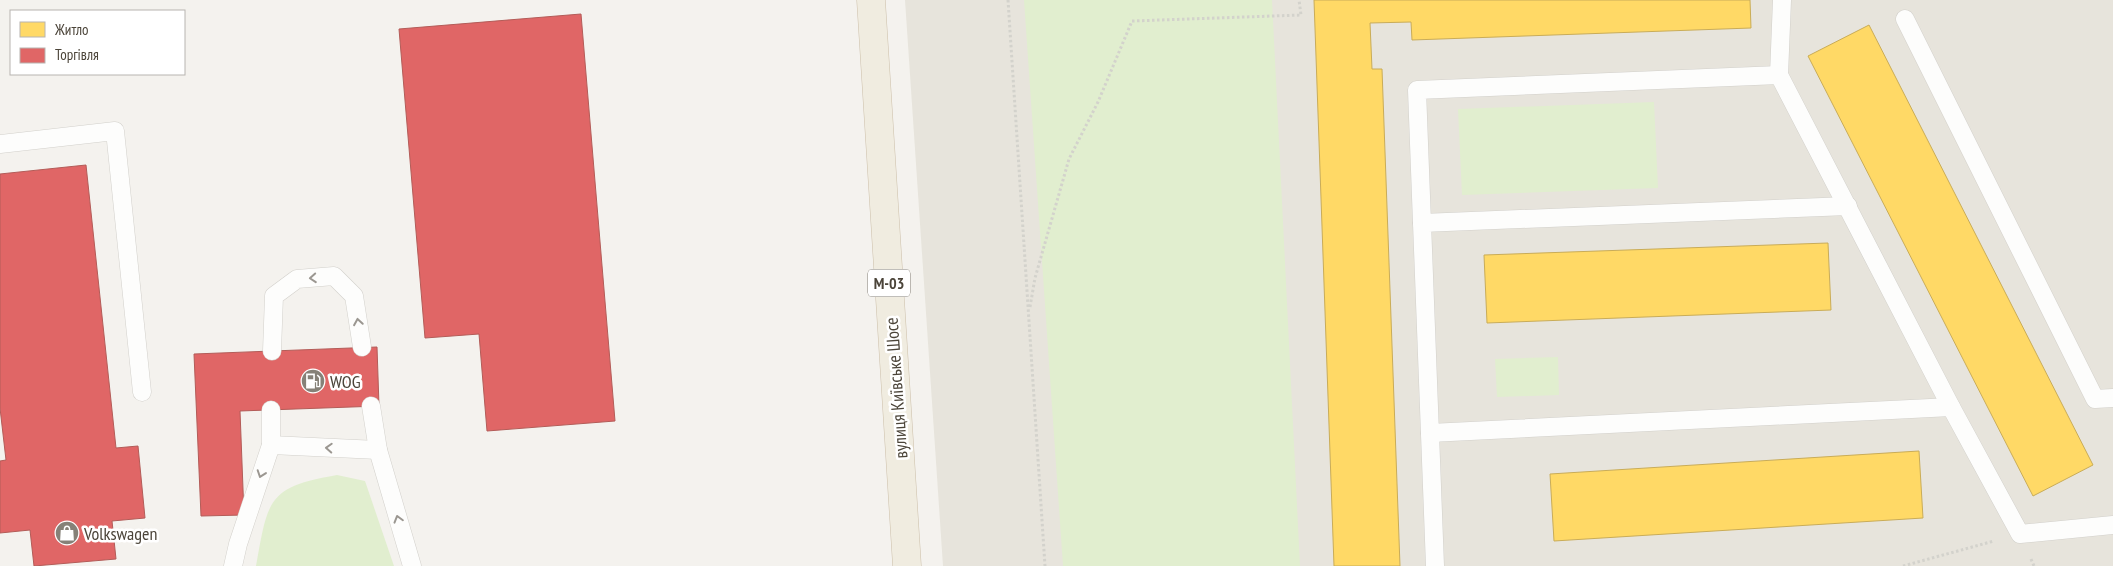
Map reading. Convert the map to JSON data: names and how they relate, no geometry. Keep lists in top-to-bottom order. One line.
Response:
{"streets":{"highway":["М-03","вулиця Київське Шосе"]},"places":{"fuel station":["WOG"],"shop":["Volkswagen"]},"legend":["Житло","Торгівля"]}
